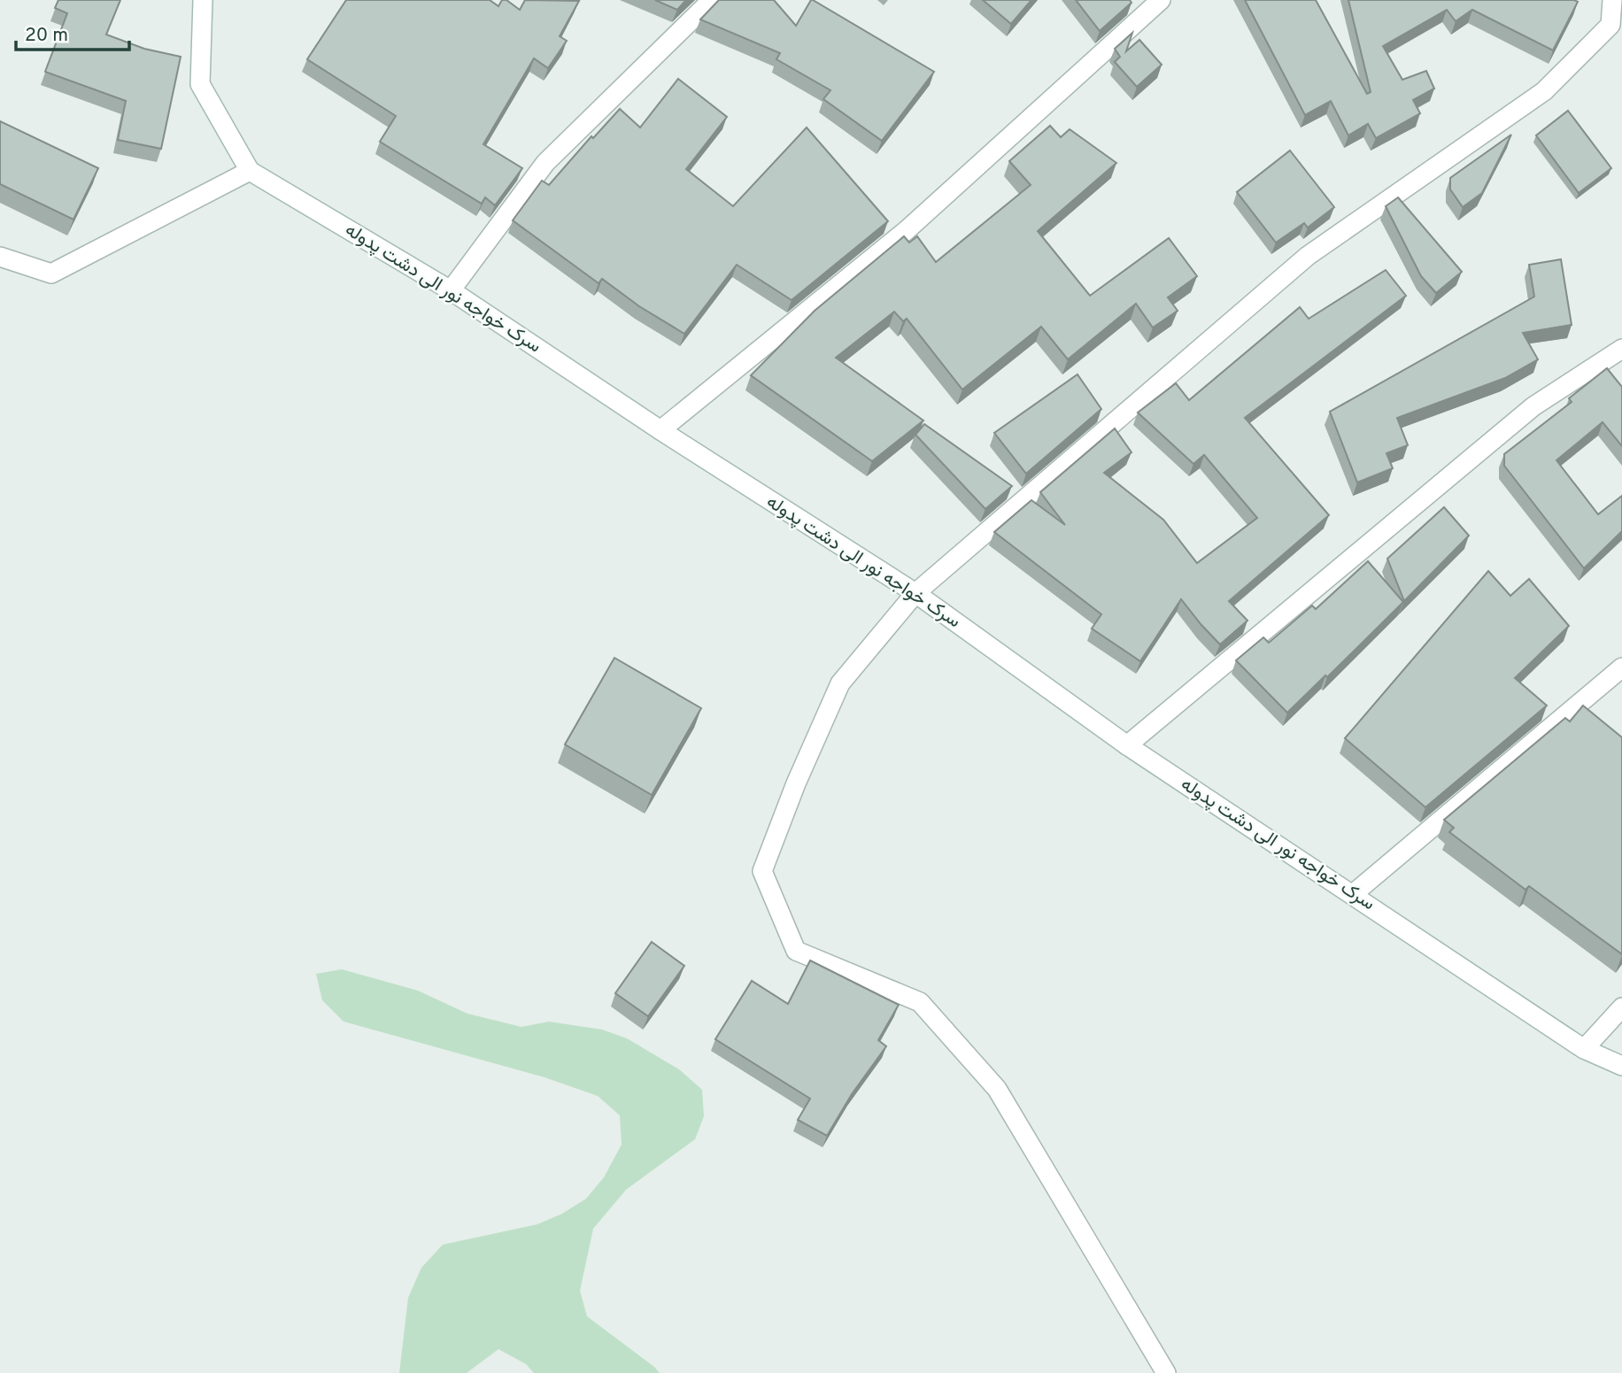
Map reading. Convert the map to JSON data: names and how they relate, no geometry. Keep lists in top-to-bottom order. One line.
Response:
{"streets":{"street":["سرک خواجه نور الی دشت پدوله"]},"scale_bar":"20 m"}
